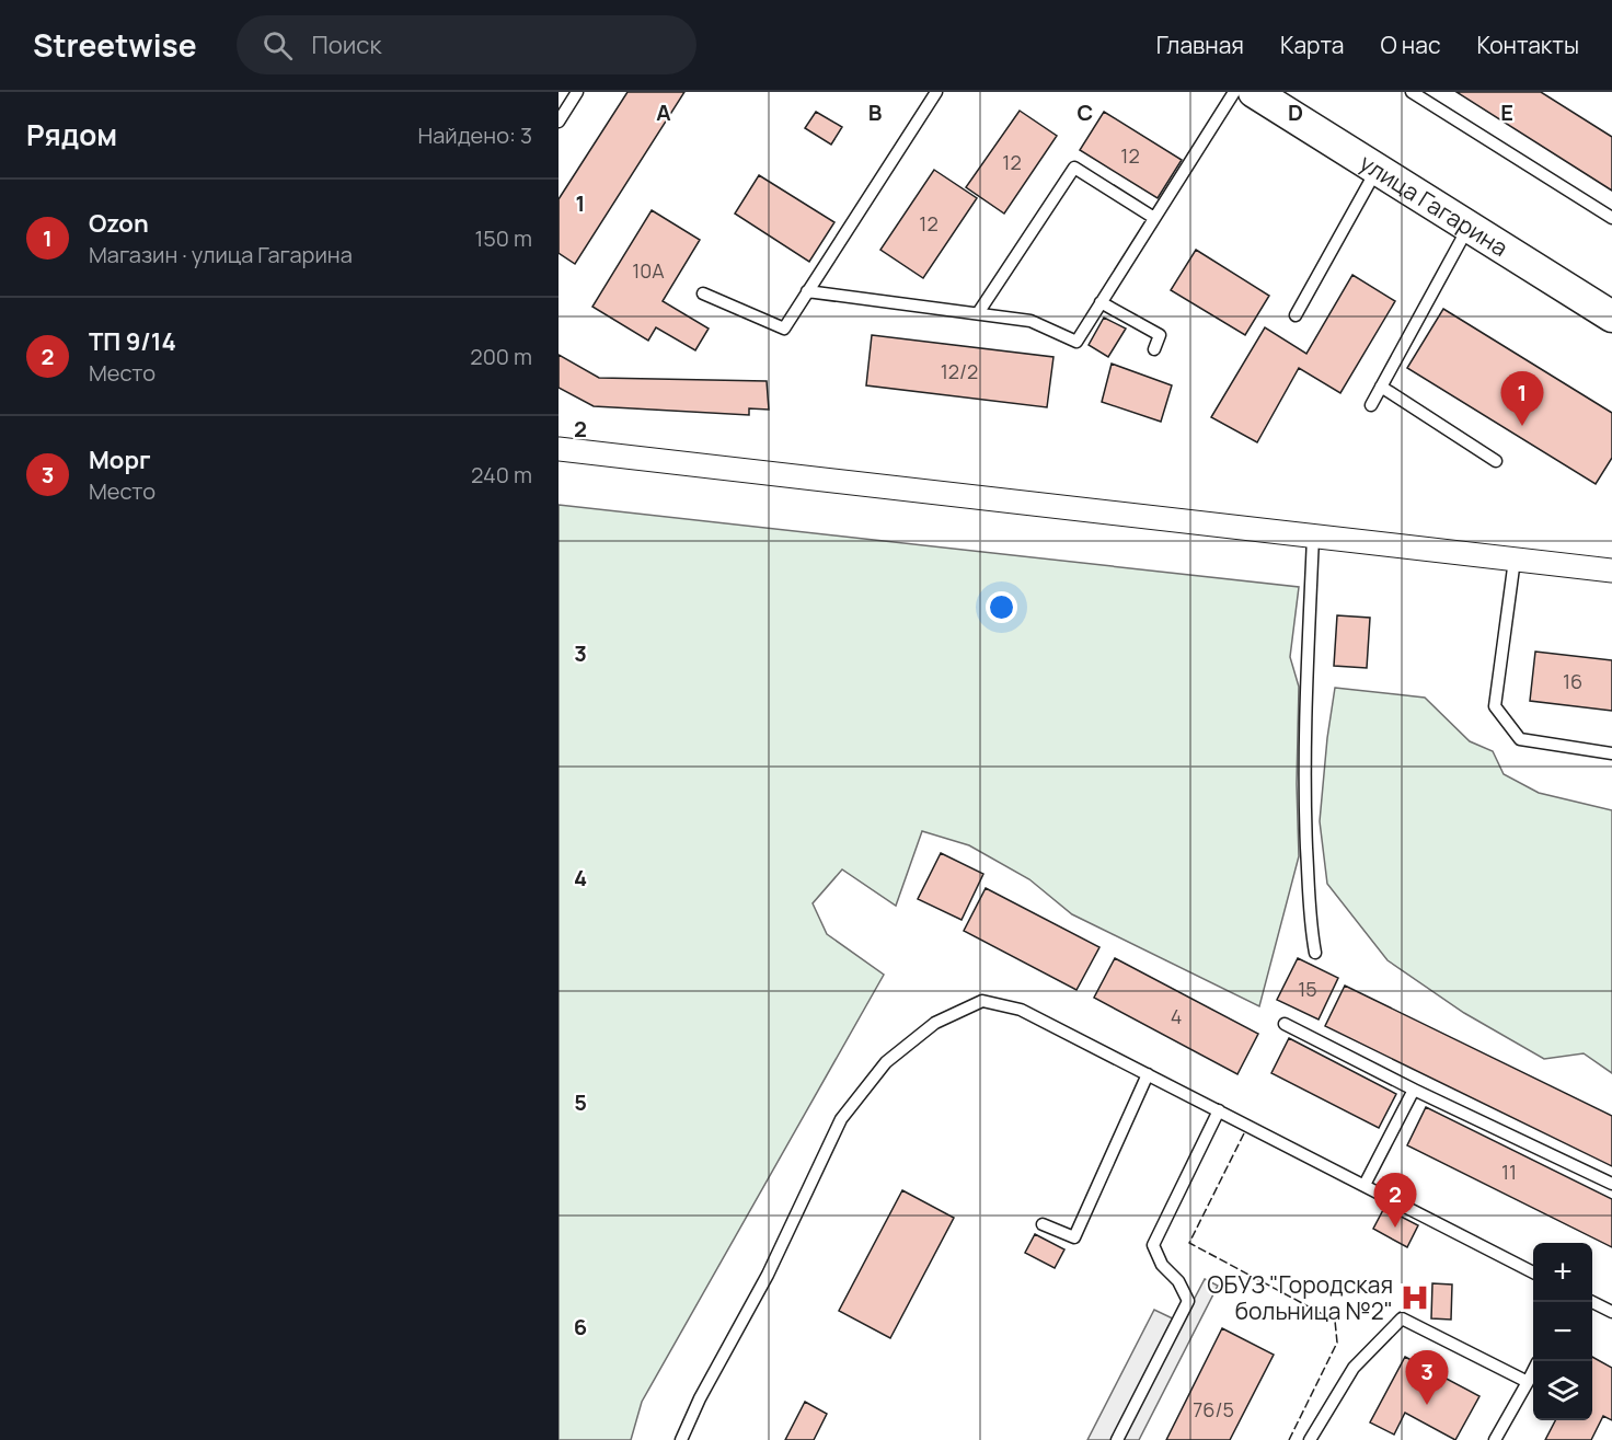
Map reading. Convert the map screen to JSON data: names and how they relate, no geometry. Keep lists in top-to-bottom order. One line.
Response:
{"streets":{"main road":["улица Гагарина"]},"places":{"hospital":["ОБУЗ \"Городская больница №2\""]},"house_numbers":["12","12","12","10А","12/2","16","15","4","11","76/5"],"page":{"header":"Streetwise","search":"Поиск","nav":["Главная","Карта","О нас","Контакты"],"heading":["Рядом","Найдено: 3"],"list":[{"mark":"1","name":"Ozon","note":"Магазин · улица Гагарина","value":"150 m"},{"mark":"2","name":"ТП 9/14","note":"Место","value":"200 m"},{"mark":"3","name":"Морг","note":"Место","value":"240 m"}],"pins":["1","2","3"],"map_buttons":["+","−"]},"grid":{"columns":["A","B","C","D","E"],"rows":["1","2","3","4","5","6"]}}
